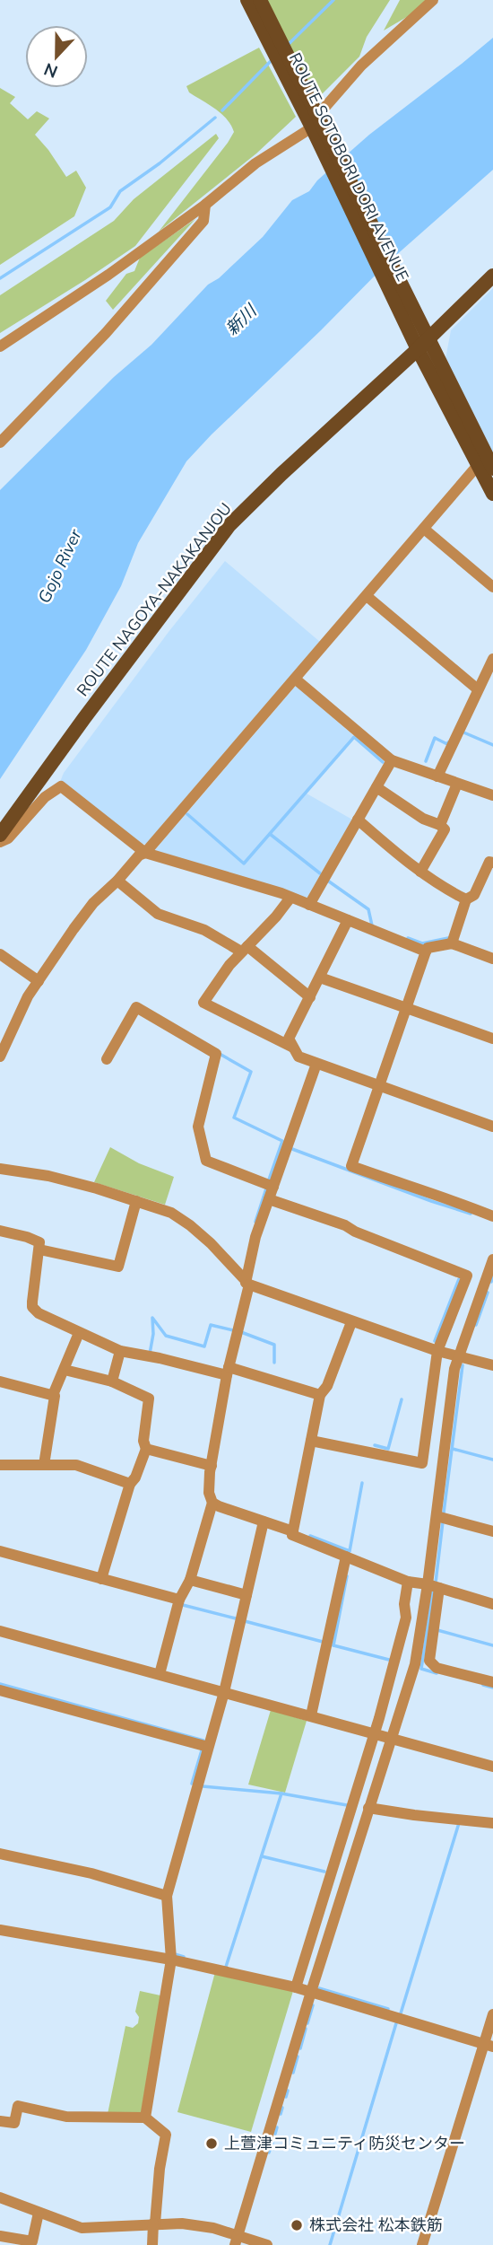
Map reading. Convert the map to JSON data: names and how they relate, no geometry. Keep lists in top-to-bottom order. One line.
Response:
{"streets":{"main road":["ROUTE SOTOBORI DORI AVENUE","ROUTE NAGOYA-NAKAKANJOU"]},"crossings":[["ROUTE SOTOBORI DORI AVENUE","ROUTE NAGOYA-NAKAKANJOU"]],"water":["新川","Gojo River"],"places":["上萱津コミュニティ防災センター","株式会社 松本鉄筋"],"north":"bottom"}
